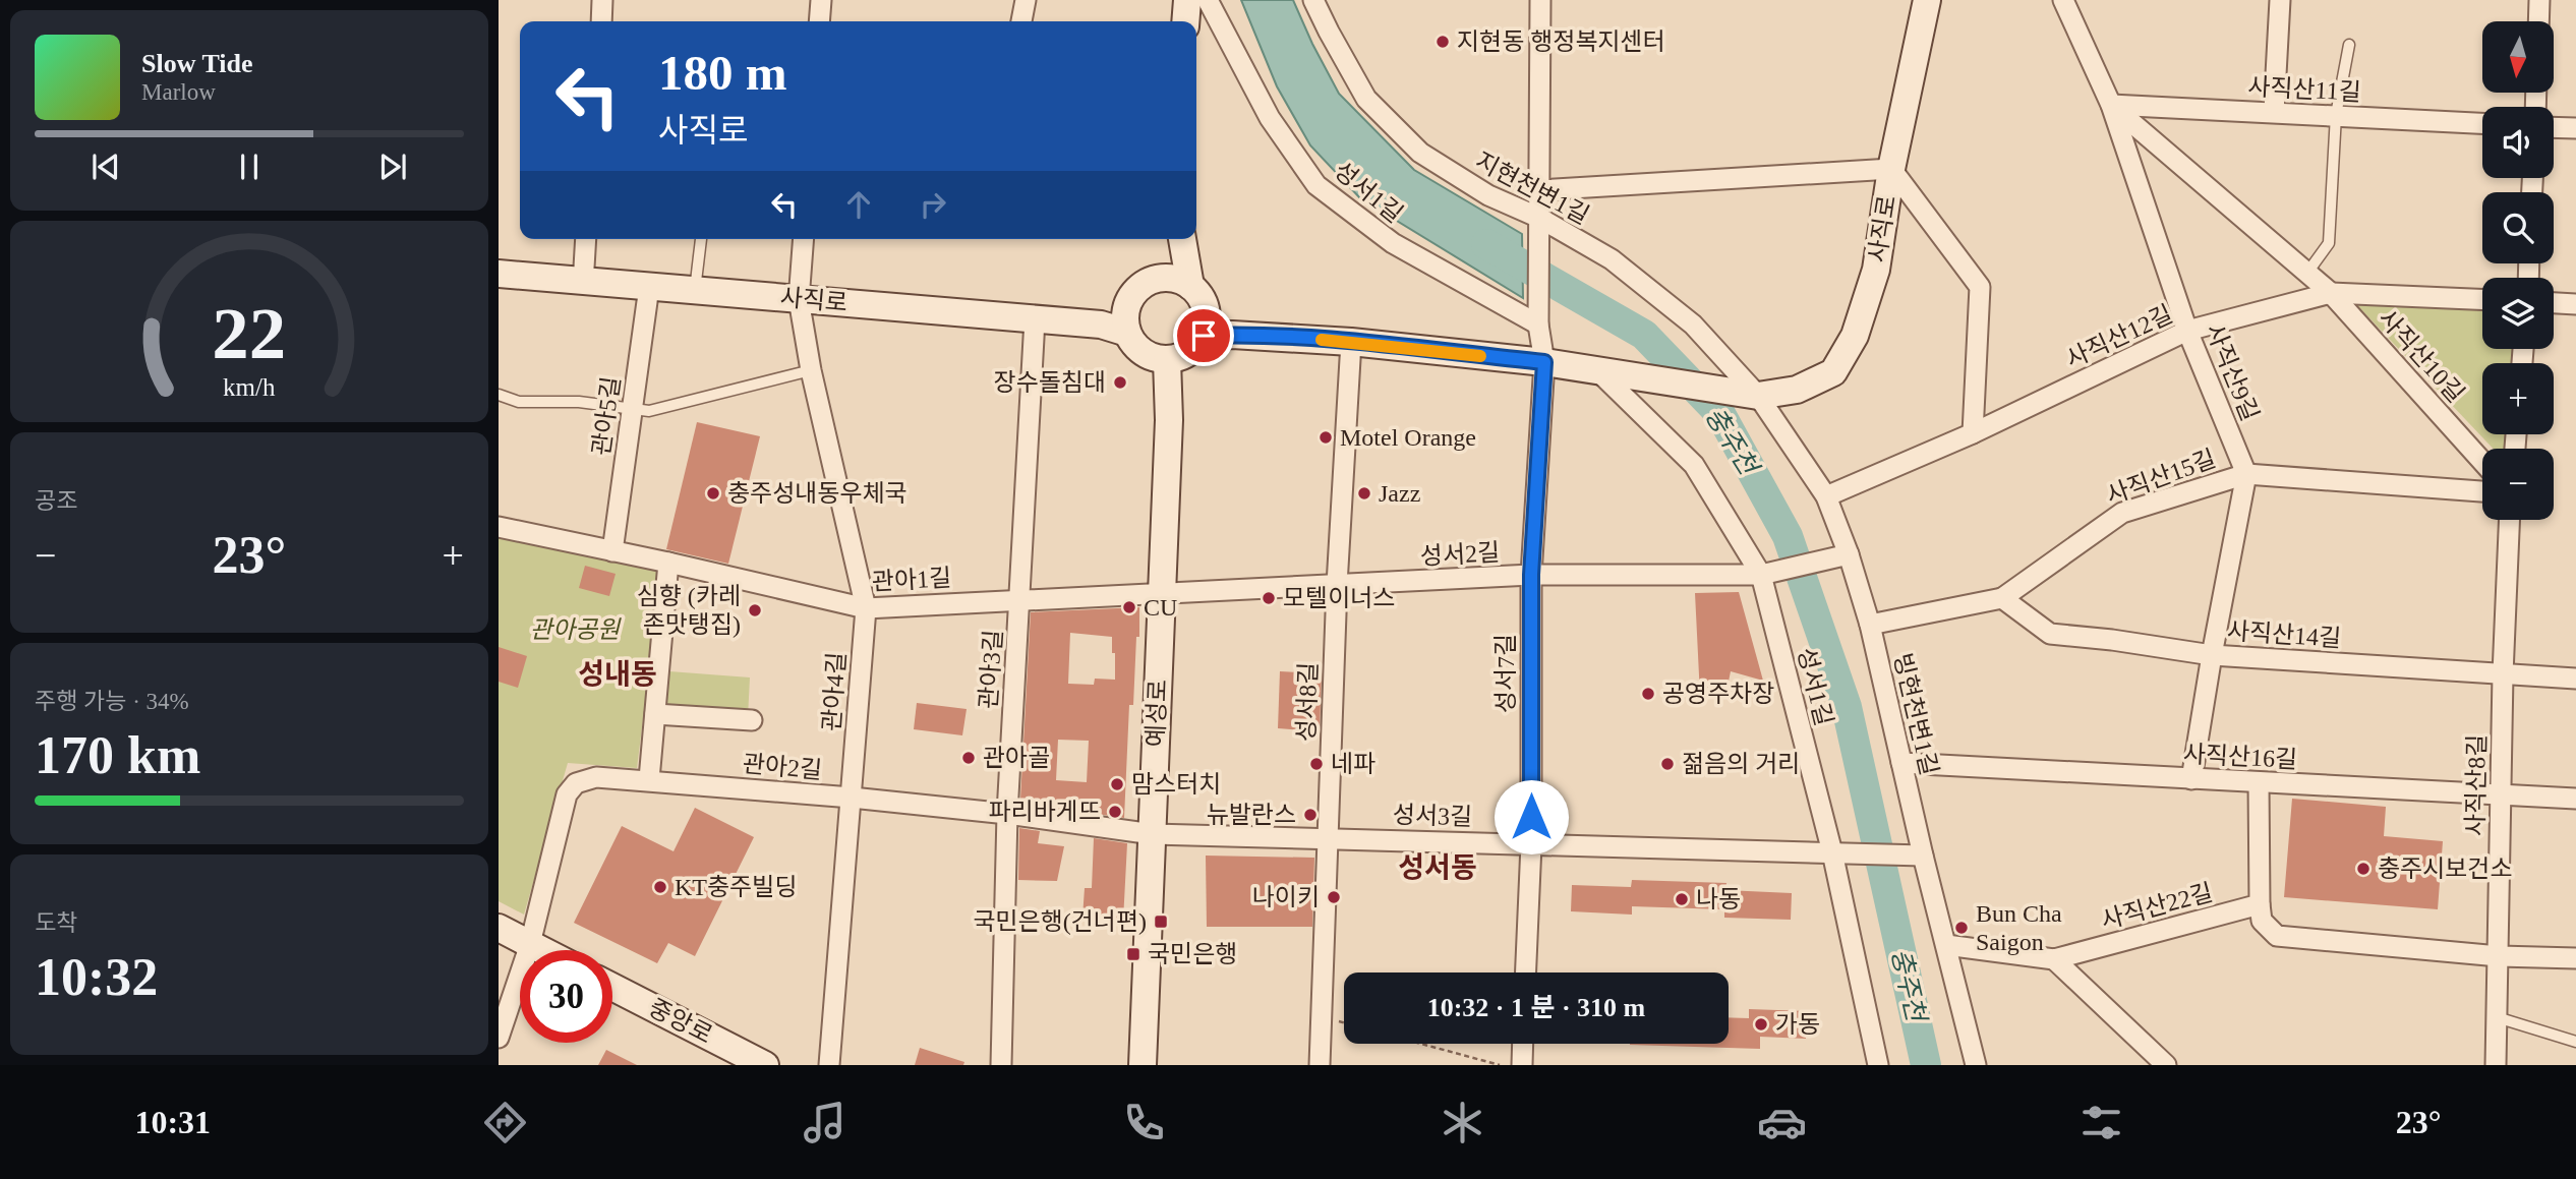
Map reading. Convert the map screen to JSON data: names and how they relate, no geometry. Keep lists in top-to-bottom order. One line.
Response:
{"streets":{"street":["사직산11길","지현천변1길","성서1길","사직로","사직산12길","사직산10길","사직산9길","관아5길","사직산15길","성서2길","관아1길","사직산14길","관아3길","성서7길","관아4길","성서8길","예성로","빙현천변1길","사직산16길","관아2길","사직산8길","성서3길","사직산22길","중앙로"]},"crossings":[["사직산11길","사직산10길"],["사직산11길","사직산9길"],["지현천변1길","사직로"],["지현천변1길","성서7길"],["지현천변1길","빙현천변1길"],["성서1길","사직로"],["성서1길","성서2길"],["성서1길","성서7길"],["성서1길","성서3길"],["사직로","관아5길"],["사직로","관아3길"],["사직로","관아4길"],["사직로","예성로"],["사직로","빙현천변1길"],["사직산12길","사직산10길"],["사직산12길","사직산9길"],["사직산12길","빙현천변1길"],["사직산10길","사직산9길"],["사직산9길","사직산15길"],["관아5길","관아1길"],["사직산15길","사직산14길"],["사직산15길","빙현천변1길"],["성서2길","관아1길"],["성서2길","성서7길"],["성서2길","성서8길"],["성서2길","예성로"],["성서2길","빙현천변1길"],["관아1길","관아3길"],["관아1길","관아4길"],["관아1길","예성로"],["사직산14길","사직산8길"],["관아3길","관아2길"],["성서7길","성서3길"],["관아4길","관아2길"],["성서8길","성서3길"],["예성로","관아2길"],["예성로","성서3길"],["빙현천변1길","사직산16길"],["빙현천변1길","성서3길"],["빙현천변1길","사직산22길"],["사직산16길","사직산8길"],["관아2길","성서3길"]],"districts":["성내동","성서동"],"water":["충주천"],"parks":["관아공원"],"places":{"other":["지현동 행정복지센터","장수돌침대","Motel Orange","충주성내동우체국","Jazz","모텔이너스","CU","심향 (카레 존맛탱집)","공영주차장","관아골","네파","젊음의 거리","맘스터치","파리바게뜨","뉴발란스","충주시보건소","KT충주빌딩","나이키","나동","Bun Cha Saigon","가동"],"transit":["국민은행(건너편)","국민은행"]},"north":"bottom","page":{"map_buttons":["+","−"],"turn":["180 m","사직로"],"song":["Slow Tide","Marlow"],"tile":["공조",["주행 가능 · 34%","170 km"],["도착","10:32"]],"heat":["−","23°","+"],"limit":"30","trip":"10:32 · 1 분 · 310 m","tabs":["10:31","23°"],"gauge":["22","km/h"]}}
